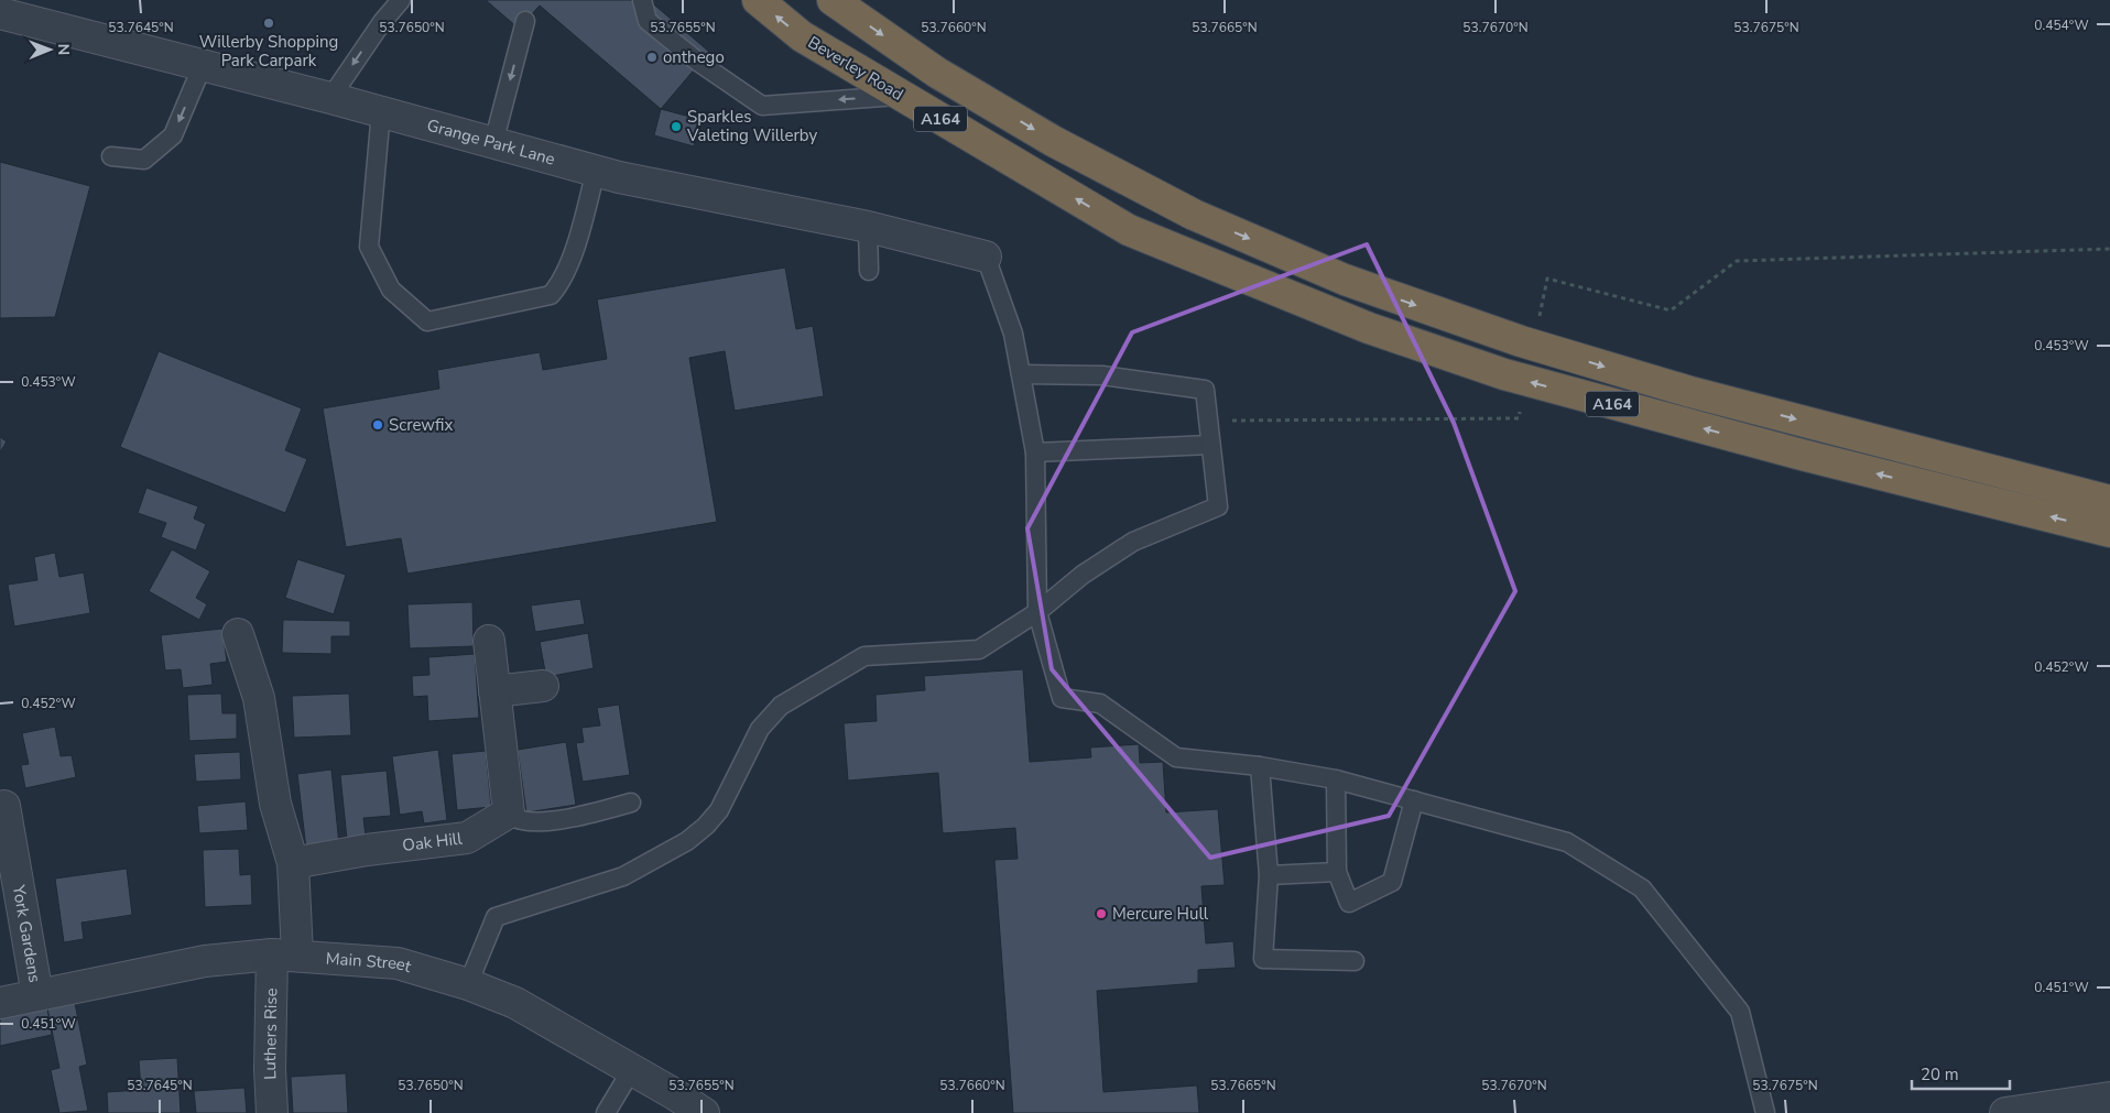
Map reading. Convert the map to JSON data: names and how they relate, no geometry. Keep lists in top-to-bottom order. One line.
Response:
{"streets":{"highway":["Beverley Road","A164"],"street":["Grange Park Lane","Oak Hill","York Gardens","Main Street","Luthers Rise"]},"crossings":[["York Gardens","Main Street"],["Main Street","Luthers Rise"]],"places":["Willerby Shopping Park Carpark","onthego","Sparkles Valeting Willerby","Screwfix","Mercure Hull"],"scale_bar":"20 m","north":"right","coordinates":["0.454°W","53.7645°N","53.7650°N","53.7655°N","53.7660°N","53.7665°N","53.7670°N","53.7675°N","0.453°W","0.452°W","0.451°W"]}
